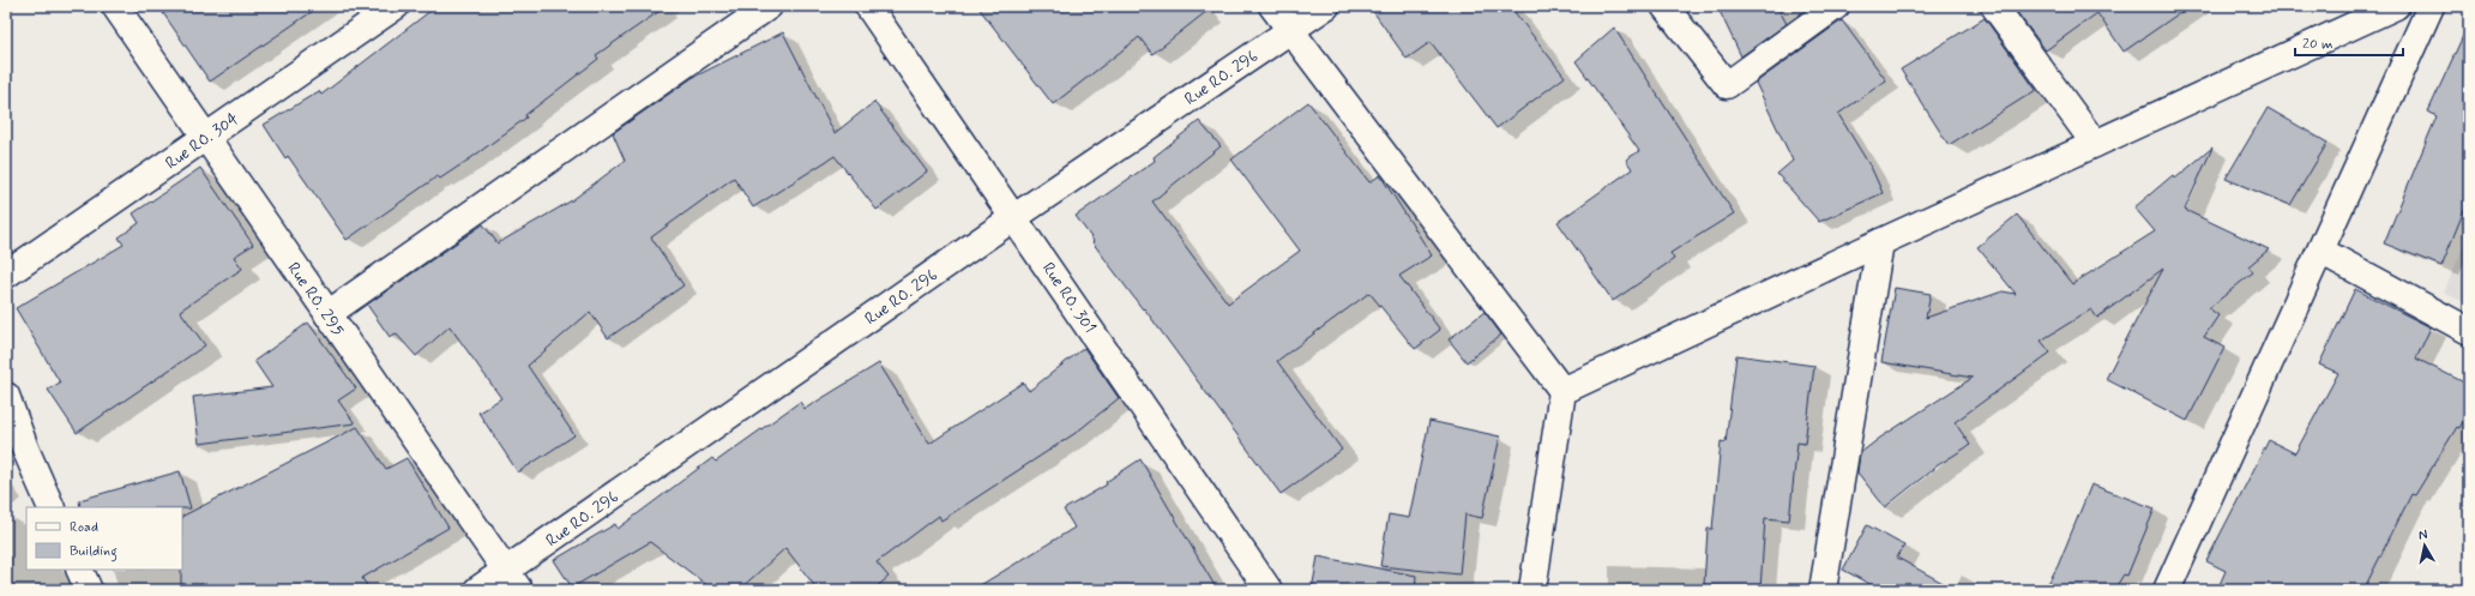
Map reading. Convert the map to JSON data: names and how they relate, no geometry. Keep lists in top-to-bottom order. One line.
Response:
{"streets":{"street":["Rue RO. 296","Rue RO. 304","Rue RO. 301","Rue RO. 295"]},"crossings":[["Rue RO. 296","Rue RO. 301"],["Rue RO. 296","Rue RO. 295"],["Rue RO. 304","Rue RO. 295"]],"legend":["Road","Building"],"scale_bar":"20 m","north":"top"}
